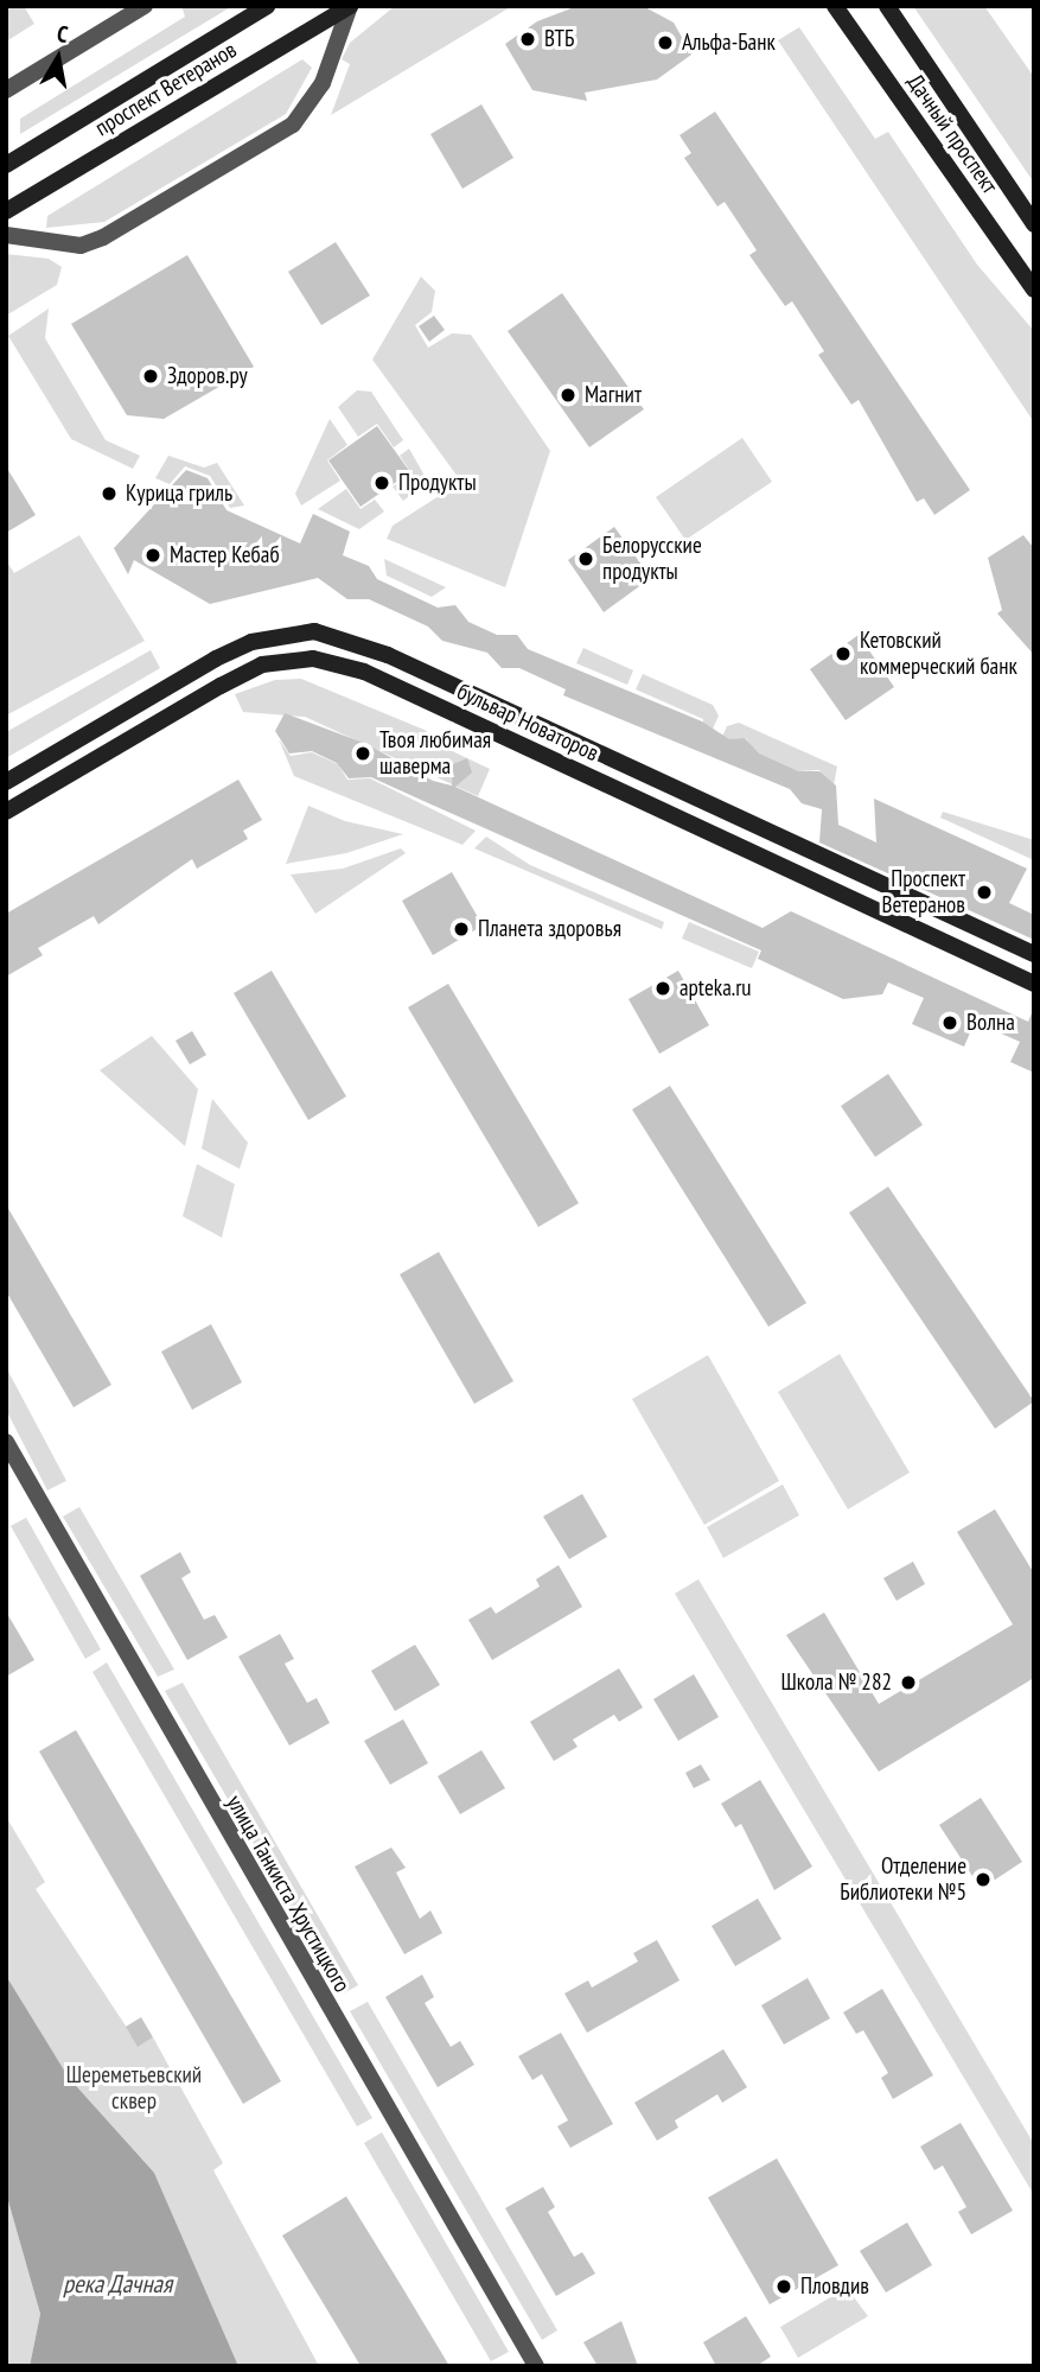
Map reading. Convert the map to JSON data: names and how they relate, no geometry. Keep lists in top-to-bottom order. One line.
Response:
{"streets":{"street":["проспект Ветеранов","Дачный проспект","бульвар Новаторов","улица Танкиста Хрустицкого"]},"water":["река Дачная"],"parks":["Шереметьевский сквер"],"places":["ВТБ","Альфа-Банк","Здоров.ру","Магнит","Продукты","Курица гриль","Мастер Кебаб","Белорусские продукты","Кетовский коммерческий банк","Твоя любимая шаверма","Проспект Ветеранов","Планета здоровья","apteka.ru","Волна","Школа № 282","Отделение Библиотеки №5","Пловдив"],"north":"top"}
